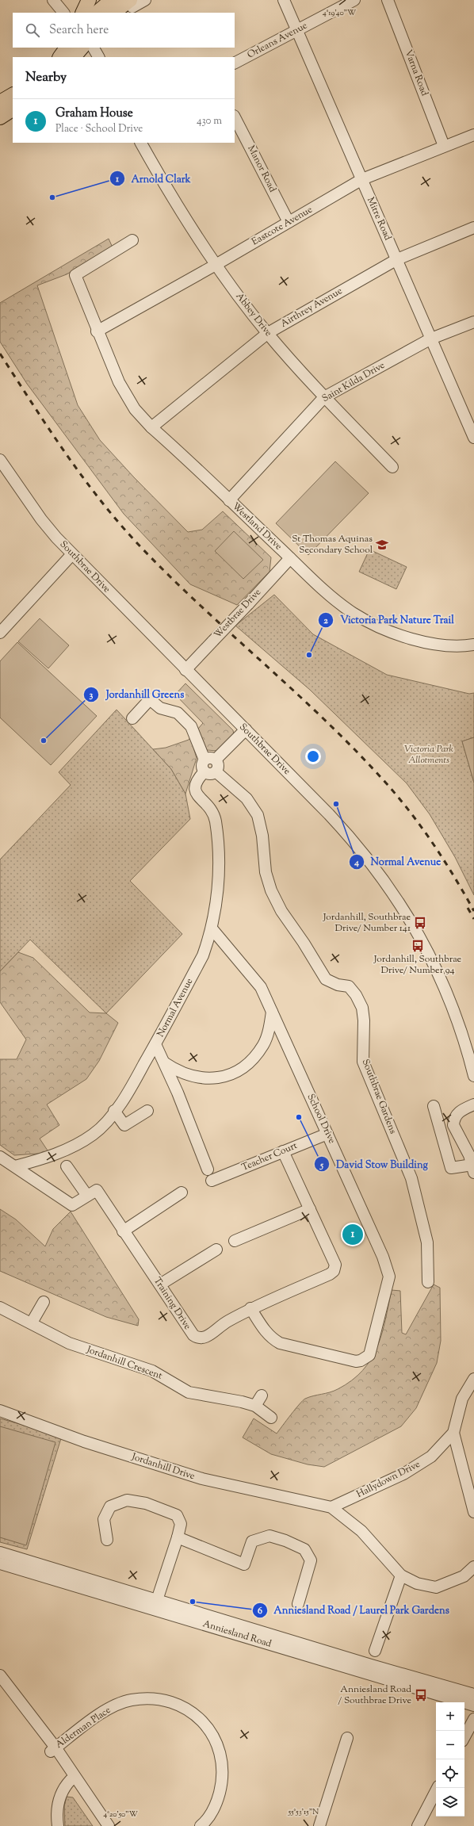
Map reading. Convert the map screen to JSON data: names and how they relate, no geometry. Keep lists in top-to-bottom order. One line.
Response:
{"streets":{"street":["Orleans Avenue","Varna Road","Manor Road","Mitre Road","Eastcote Avenue","Airthrey Avenue","Abbey Drive","Saint Kilda Drive","Westland Drive","Southbrae Drive","Westbrae Drive","Normal Avenue","Southbrae Gardens","School Drive","Teacher Court","Training Drive","Jordanhill Crescent","Jordanhill Drive","Hallydown Drive","Anniesland Road","Alderman Place"]},"crossings":[["Orleans Avenue","Mitre Road"],["Varna Road","Eastcote Avenue"],["Manor Road","Eastcote Avenue"],["Mitre Road","Eastcote Avenue"],["Mitre Road","Airthrey Avenue"],["Mitre Road","Saint Kilda Drive"],["Eastcote Avenue","Abbey Drive"],["Eastcote Avenue","Westland Drive"],["Airthrey Avenue","Abbey Drive"],["Airthrey Avenue","Westland Drive"],["Abbey Drive","Saint Kilda Drive"],["Saint Kilda Drive","Westland Drive"],["Westland Drive","Westbrae Drive"],["Southbrae Drive","Westbrae Drive"],["Normal Avenue","Southbrae Gardens"],["Normal Avenue","School Drive"],["Normal Avenue","Training Drive"],["School Drive","Teacher Court"],["School Drive","Training Drive"],["Teacher Court","Training Drive"],["Jordanhill Drive","Hallydown Drive"]],"parks":["Victoria Park Allotments"],"places":{"other":["Arnold Clark","Victoria Park Nature Trail","Jordanhill Greens","Normal Avenue","David Stow Building","Anniesland Road / Laurel Park Gardens"],"school or university":["St Thomas Aquinas Secondary School"],"bus stop":["Jordanhill, Southbrae Drive/ Number 141","Jordanhill, Southbrae Drive/ Number 94","Anniesland Road / Southbrae Drive"]},"page":{"search":"Search here","heading":"Nearby","list":[{"mark":"1","name":"Graham House","note":"Place · School Drive","value":"430 m"}],"pins":"1","map_buttons":["+","−"]},"coordinates":["4°19'40\"W","55°53'15\"N","4°20'50\"W"]}
